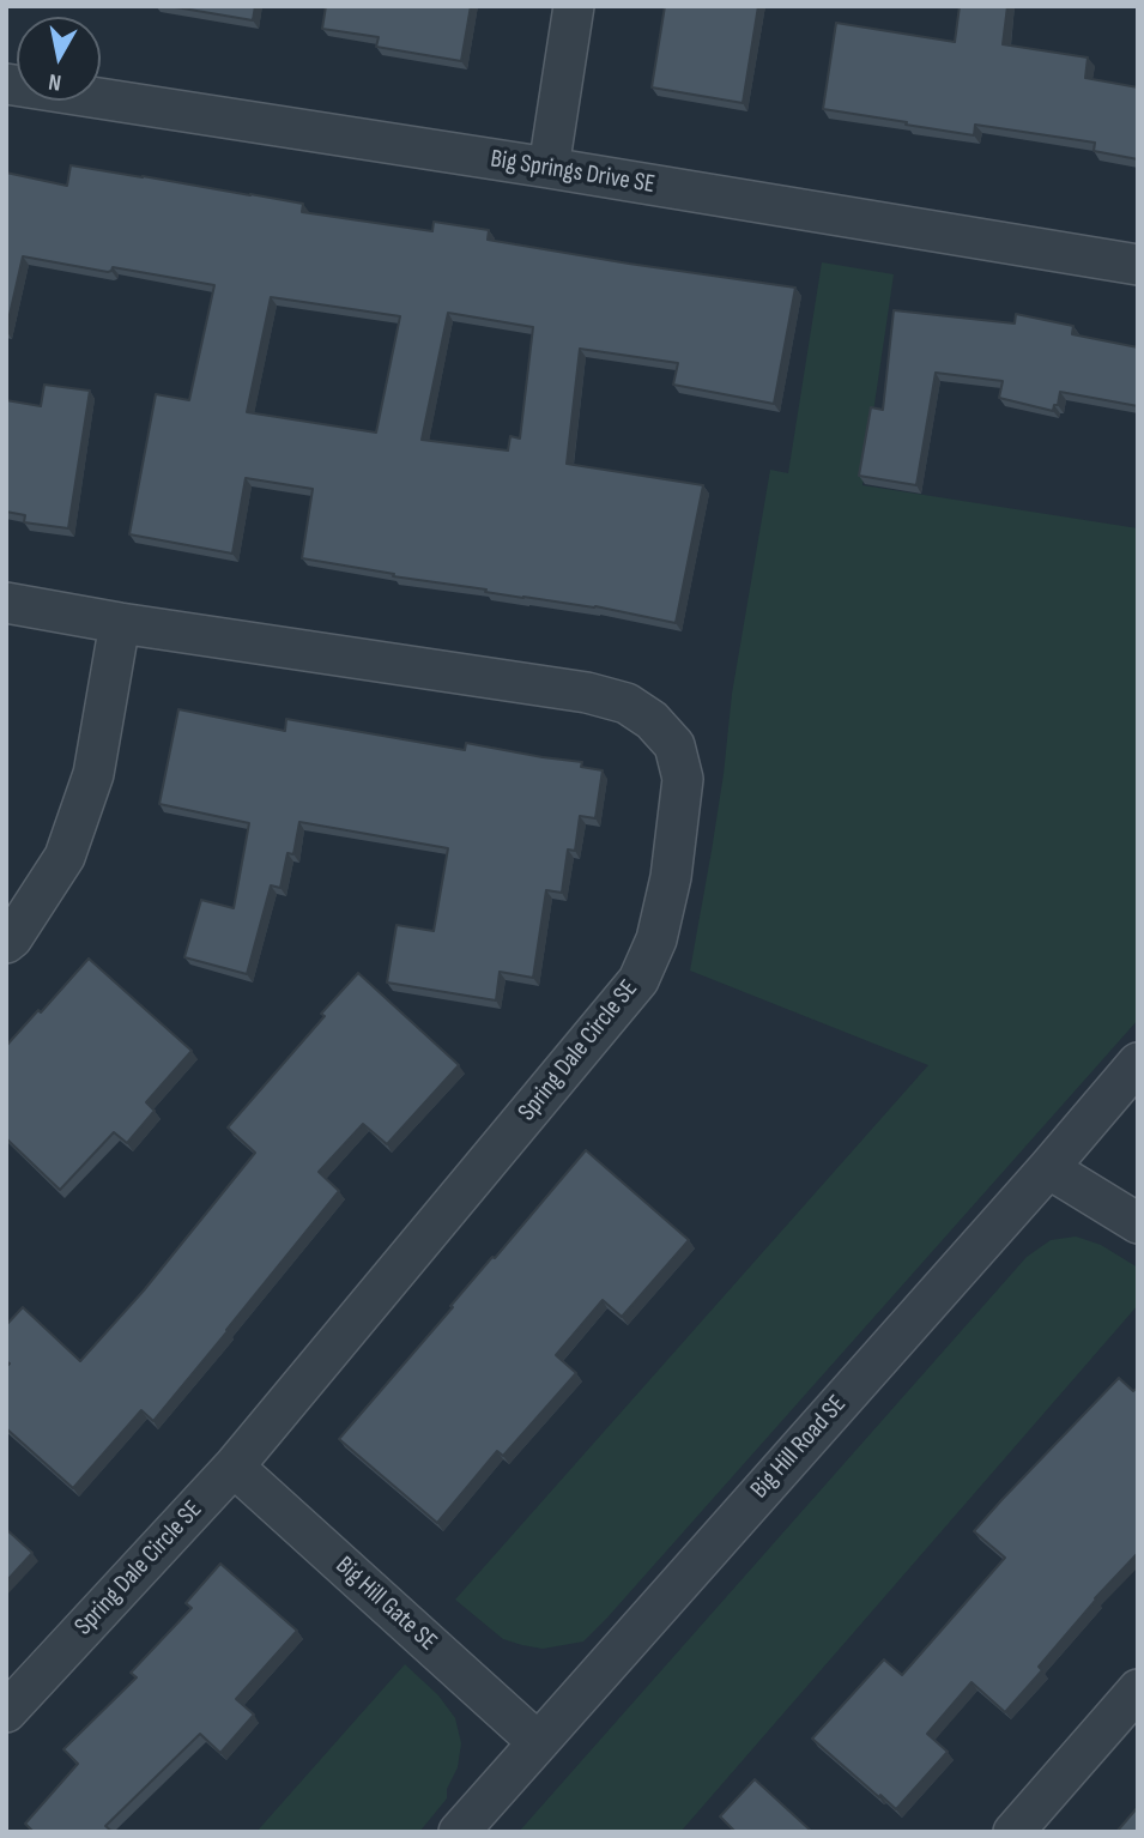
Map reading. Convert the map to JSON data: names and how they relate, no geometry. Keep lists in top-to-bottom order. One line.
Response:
{"streets":{"street":["Big Springs Drive SE","Spring Dale Circle SE","Big Hill Road SE","Big Hill Gate SE"]},"crossings":[["Spring Dale Circle SE","Big Hill Gate SE"],["Big Hill Road SE","Big Hill Gate SE"]],"north":"bottom"}
